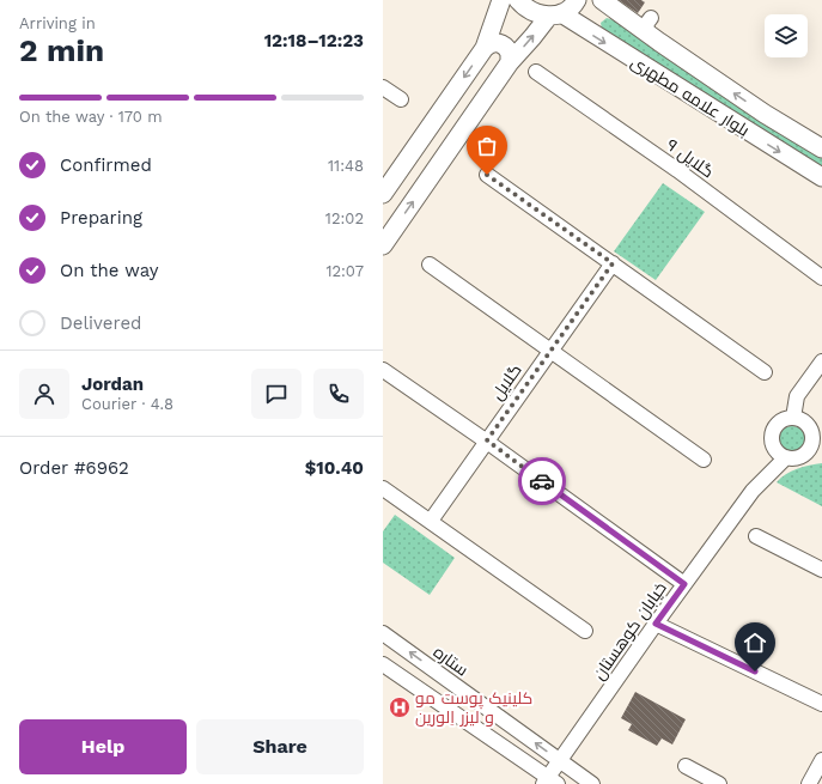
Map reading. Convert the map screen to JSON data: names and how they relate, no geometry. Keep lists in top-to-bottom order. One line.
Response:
{"streets":{"main road":["بلوار علامه مطهری"],"street":["گلایل ۹","گلایل","خیابان کوهستان","ستاره"]},"crossings":[["خیابان کوهستان","ستاره"]],"places":{"hospital":["کلینیک پوست مو و لیزر اِلورین"]},"page":{"heading":["2 min","Arriving in","12:18–12:23"],"panel":["Jordan","Courier · 4.8","Order #6962","$10.40"],"bar":"On the way · 170 m","list":[["Confirmed","11:48"],["Preparing","12:02"],["On the way","12:07"],"Delivered"],"buttons":["Help","Share"]}}
